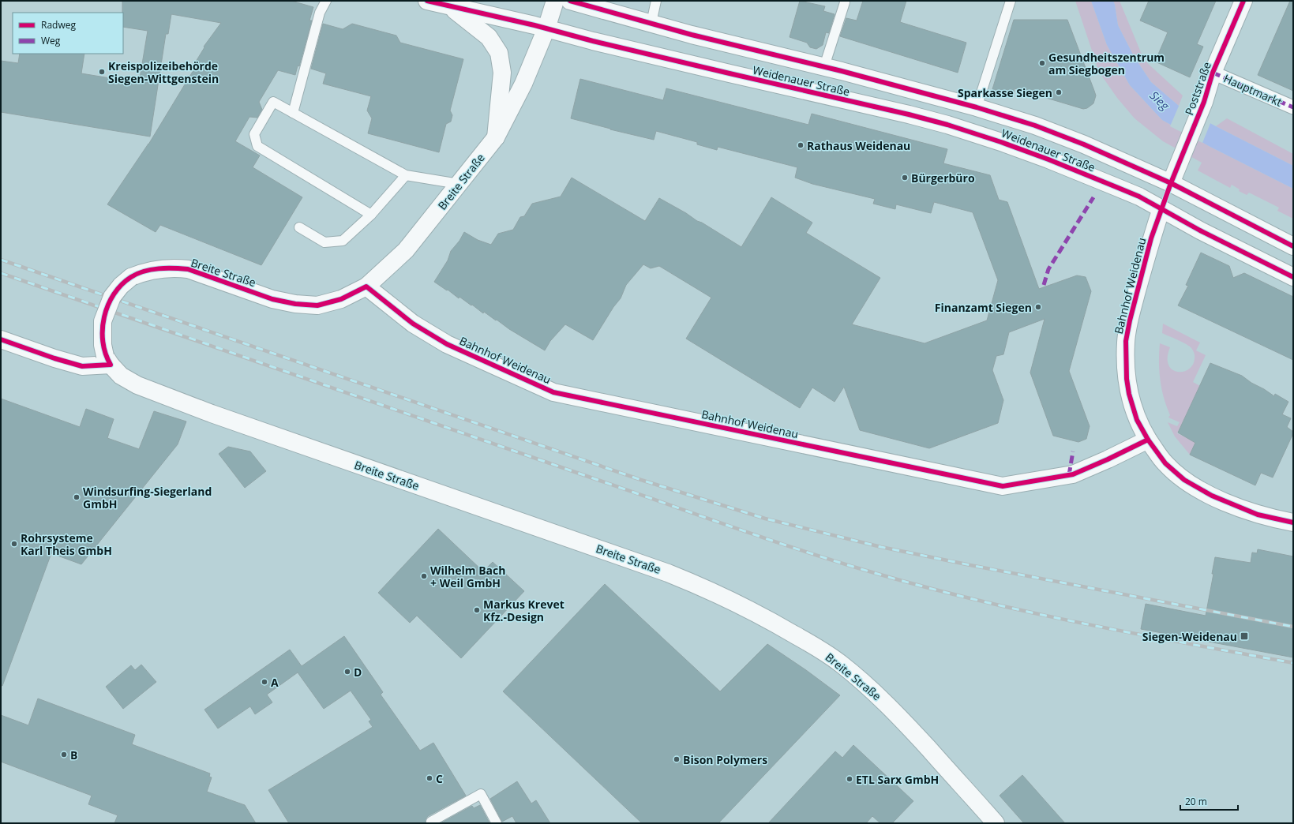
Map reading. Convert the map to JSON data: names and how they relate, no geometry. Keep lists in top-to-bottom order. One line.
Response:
{"streets":{"street":["Weidenauer Straße","Poststraße","Hauptmarkt","Breite Straße","Bahnhof Weidenau"]},"crossings":[["Weidenauer Straße","Poststraße"],["Weidenauer Straße","Breite Straße"],["Weidenauer Straße","Bahnhof Weidenau"],["Poststraße","Hauptmarkt"],["Breite Straße","Bahnhof Weidenau"]],"water":["Sieg"],"places":{"other":["Gesundheitszentrum am Siegbogen","Kreispolizeibehörde Siegen-Wittgenstein","Sparkasse Siegen","Rathaus Weidenau","Bürgerbüro","Finanzamt Siegen","Windsurfing-Siegerland GmbH","Rohrsysteme Karl Theis GmbH","Wilhelm Bach + Weil GmbH","Markus Krevet Kfz.-Design","D","A","B","Bison Polymers","C","ETL Sarx GmbH"],"transit":["Siegen-Weidenau"]},"legend":["Radweg","Weg"],"scale_bar":"20 m"}
